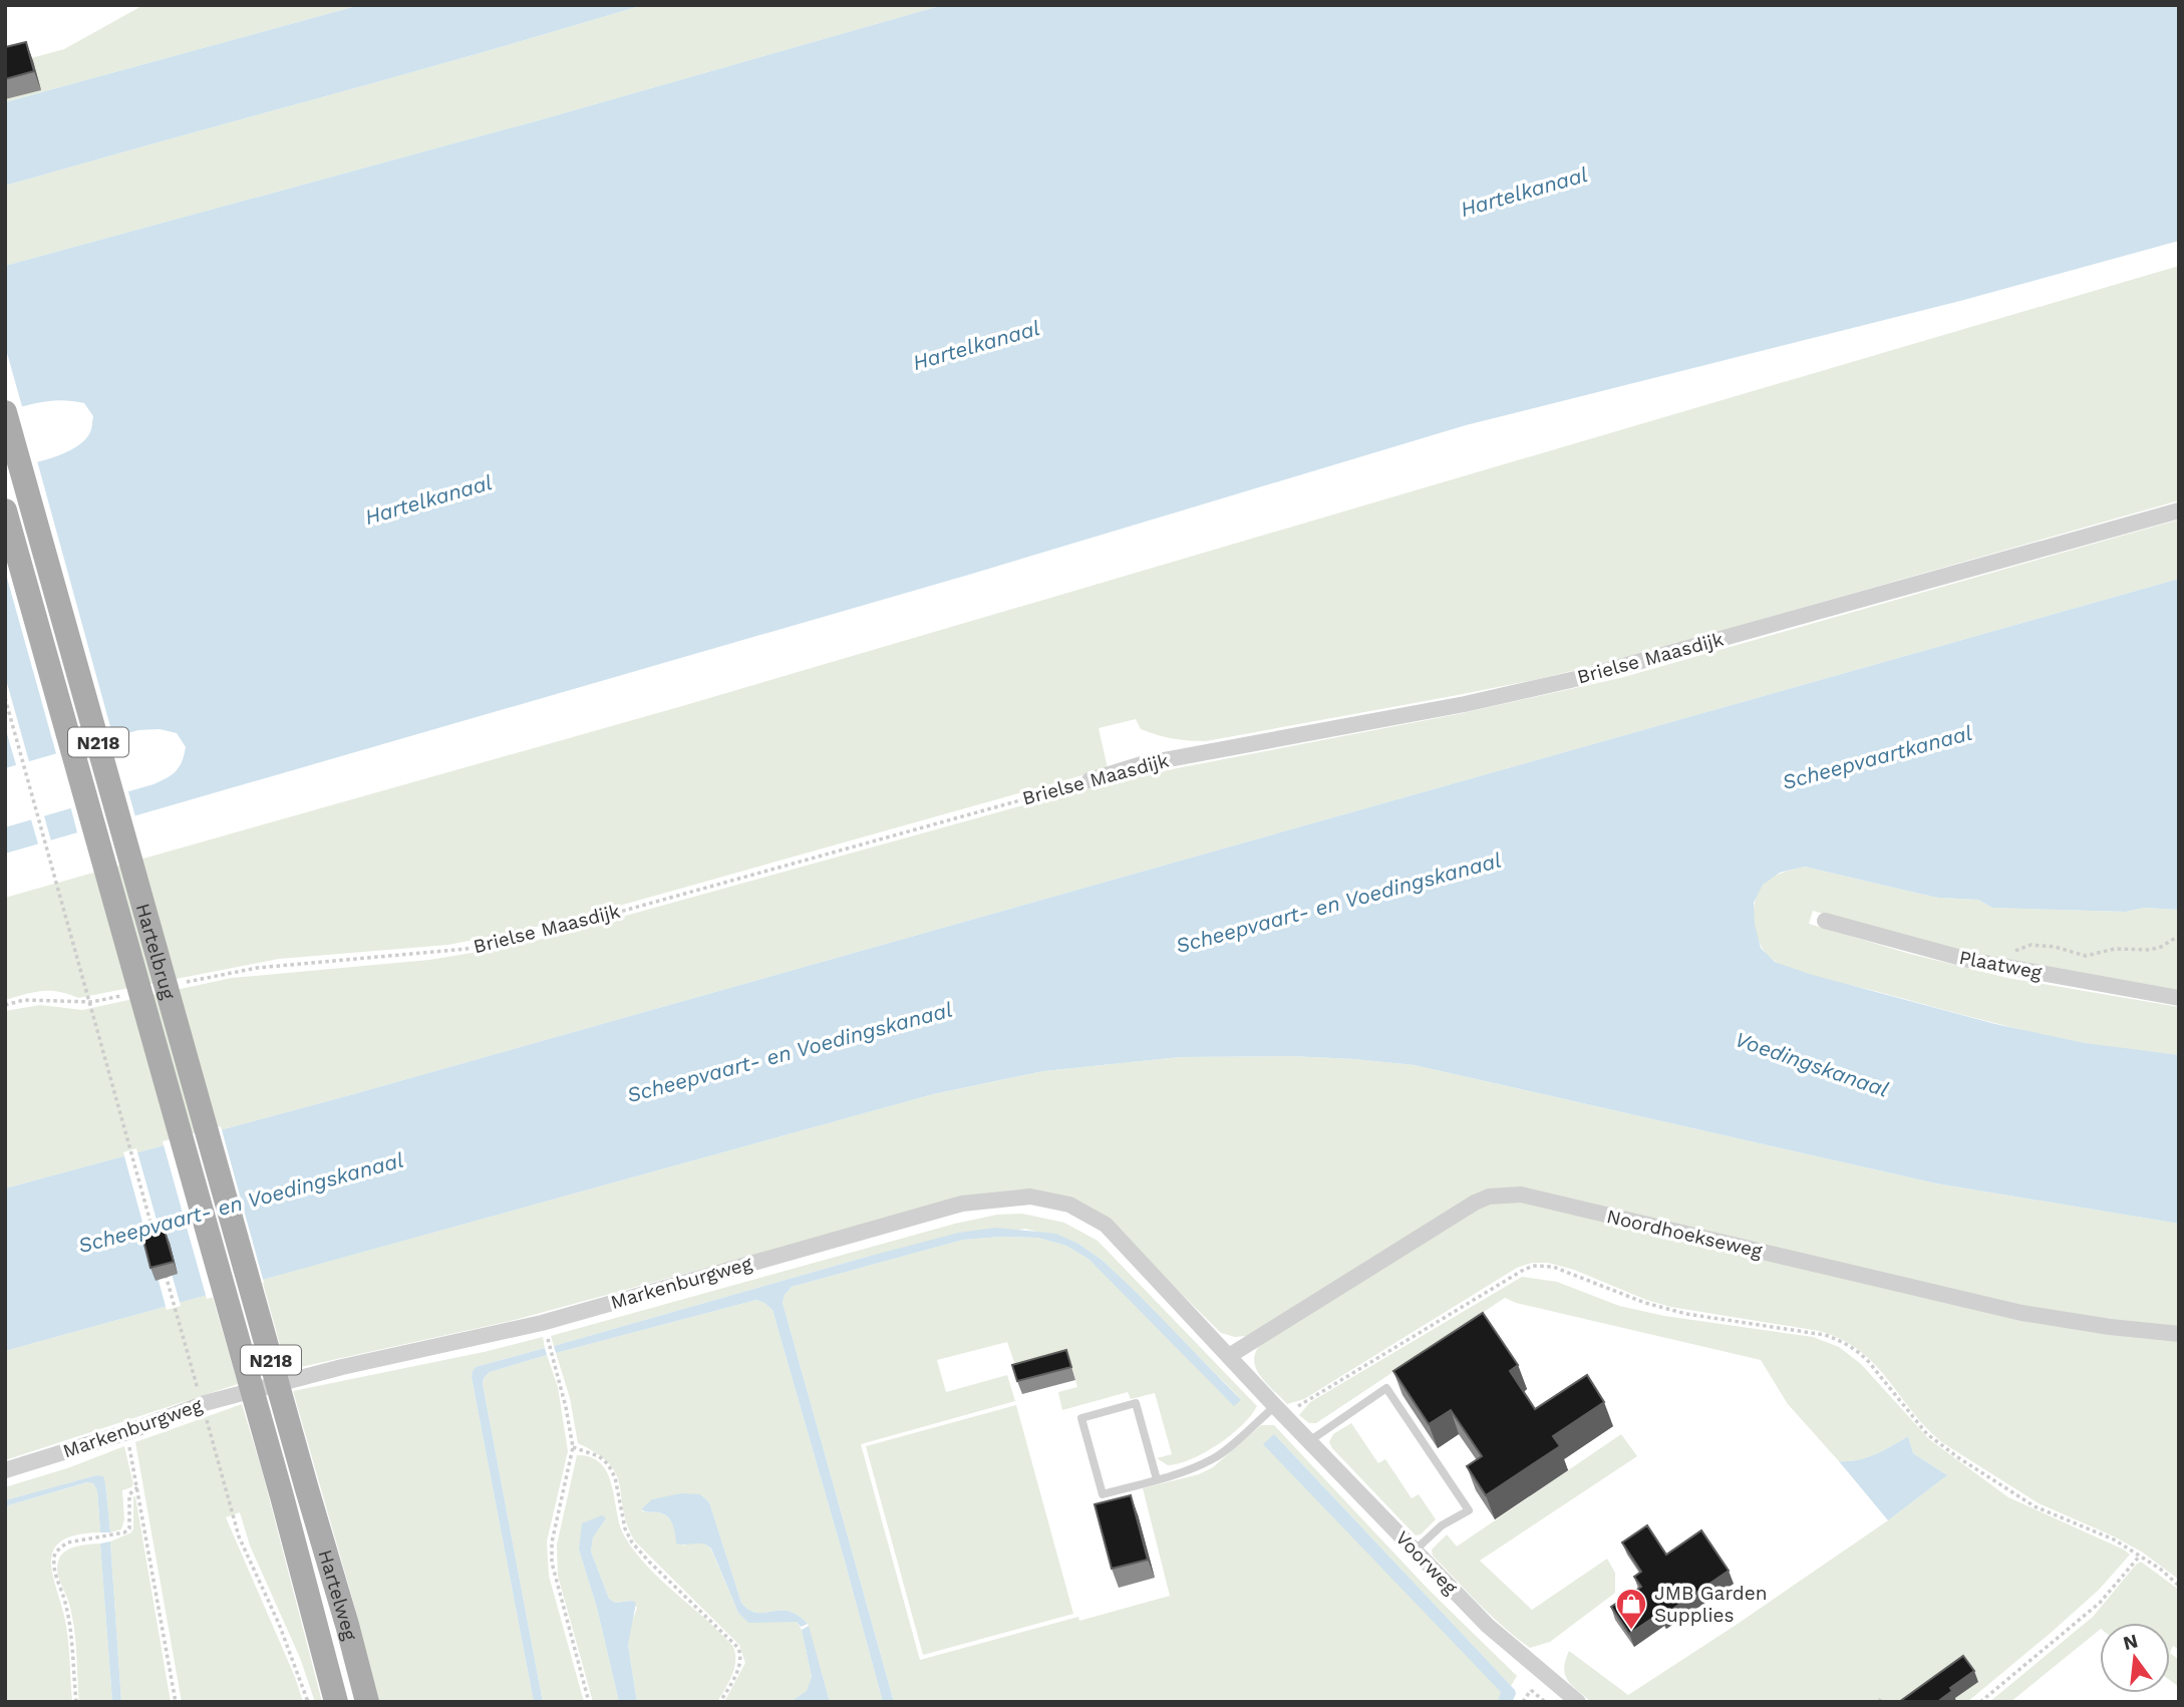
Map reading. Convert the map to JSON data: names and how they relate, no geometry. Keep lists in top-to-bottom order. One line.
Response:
{"streets":{"main road":["N218","Hartelbrug","Hartelweg"],"street":["Brielse Maasdijk","Plaatweg","Noordhoekseweg","Markenburgweg","Voorweg"]},"crossings":[["Hartelbrug","Hartelweg"],["Noordhoekseweg","Markenburgweg"],["Markenburgweg","Voorweg"]],"water":["Hartelkanaal","Scheepvaartkanaal","Scheepvaart- en Voedingskanaal","Voedingskanaal"],"places":{"shop":["JMB Garden Supplies"]},"north":"top"}
